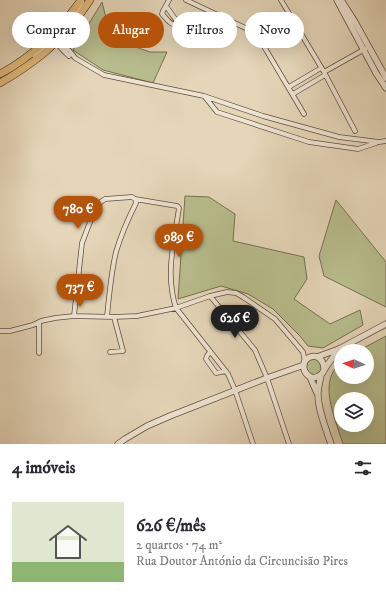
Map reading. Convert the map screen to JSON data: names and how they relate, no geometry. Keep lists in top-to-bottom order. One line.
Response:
{"north":"left","page":{"chip":["Comprar","Alugar","Filtros","Novo"],"price":["780 €","989 €","737 €","626 €"],"heading":"4 imóveis","list":[{"name":"626 €/mês","note":"2 quartos · 74 m² · Rua Doutor António da Circuncisão Pires"}]}}
